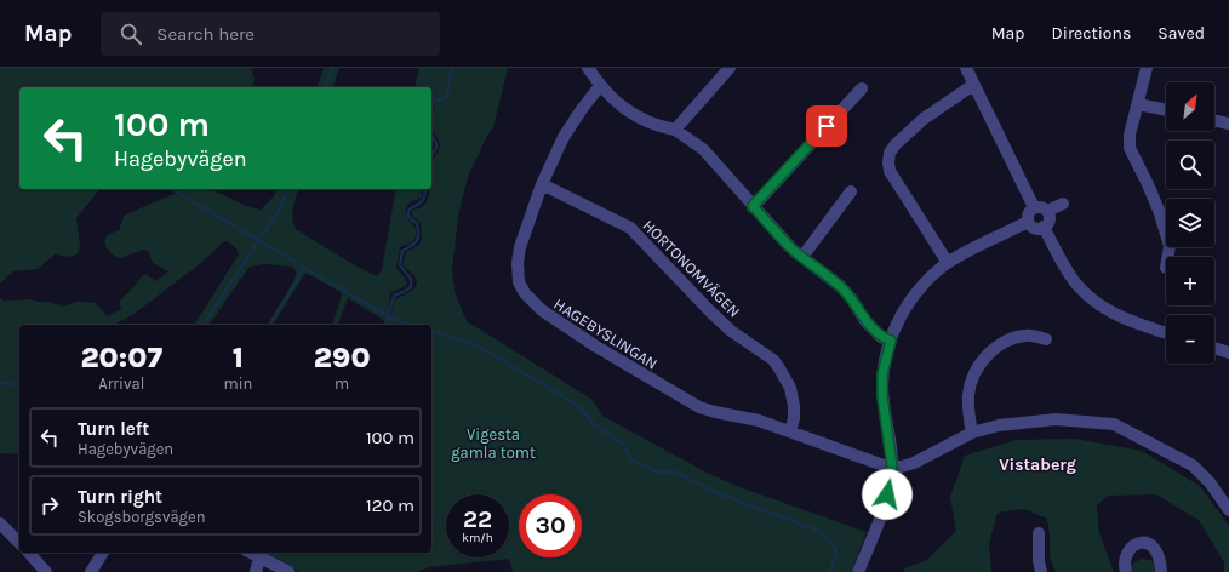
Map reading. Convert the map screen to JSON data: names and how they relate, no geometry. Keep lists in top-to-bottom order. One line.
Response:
{"streets":{"street":["HORTONOMVÄGEN","HAGEBYSLINGAN"]},"crossings":[["HORTONOMVÄGEN","HAGEBYSLINGAN"]],"districts":["Vistaberg"],"parks":["Vigesta gamla tomt"],"north":"top right","page":{"header":"Map","search":"Search here","nav":["Map","Directions","Saved"],"map_buttons":["+","−"],"turn":["100 m","Hagebyvägen"],"eta":["20:07","Arrival","1","min","290","m"],"list":[{"name":"Turn left","note":"Hagebyvägen","value":"100 m"},{"name":"Turn right","note":"Skogsborgsvägen","value":"120 m"}],"speed":"22 km/h","limit":"30"}}
